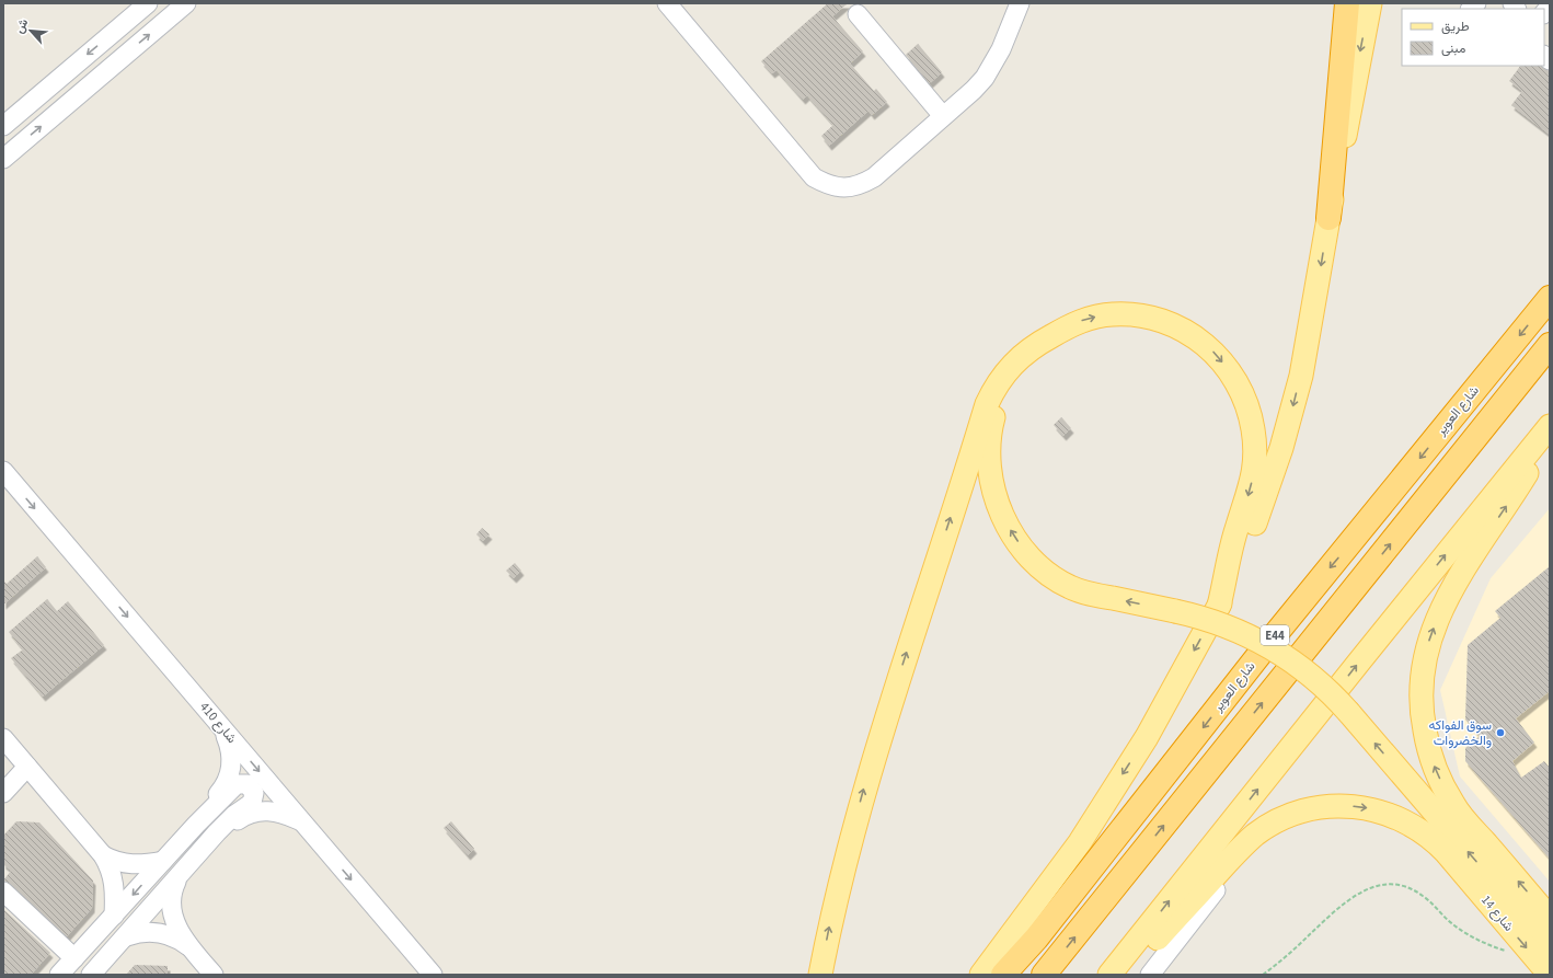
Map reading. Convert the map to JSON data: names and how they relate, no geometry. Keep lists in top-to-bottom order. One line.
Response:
{"streets":{"highway":["شارع العوير","E44"],"main road":["شارع 14"],"street":["شارع 410"]},"one_way":["شارع 410","شارع 14"],"places":["سوق الفواكه والخضروات"],"legend":["طريق","مبنى"],"north":"top left"}
